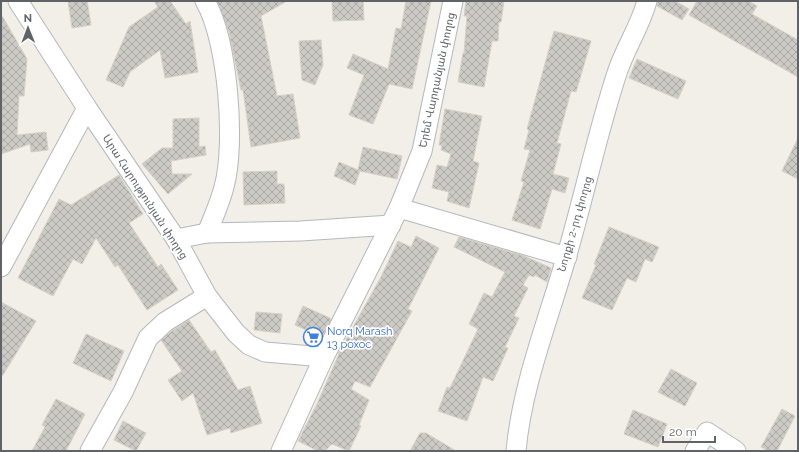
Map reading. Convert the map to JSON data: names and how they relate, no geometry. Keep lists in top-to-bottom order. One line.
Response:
{"streets":{"street":["Երեմ Վարդանյան փողոց","Արա Հարությունյան փողոց","Նորքի 2-րդ փողոց"]},"crossings":[["Երեմ Վարդանյան փողոց","Արա Հարությունյան փողոց"]],"places":{"supermarket":["Norq Marash 13 poxoc"]},"scale_bar":"20 m","north":"top"}
